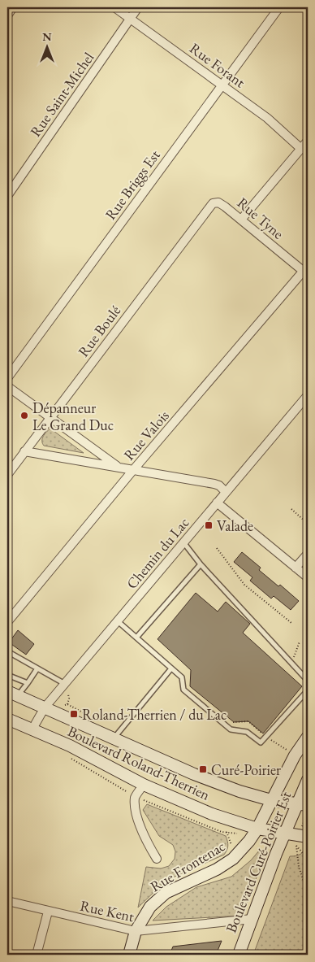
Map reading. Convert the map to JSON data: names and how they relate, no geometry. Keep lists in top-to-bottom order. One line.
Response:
{"streets":{"main road":["Boulevard Roland-Therrien","Boulevard Curé-Poirier Est","Rue Frontenac"],"street":["Rue Forant","Rue Saint-Michel","Rue Briggs Est","Rue Tyne","Rue Boulé","Rue Valois","Chemin du Lac","Rue Kent"]},"crossings":[["Rue Forant","Rue Saint-Michel"],["Rue Forant","Rue Briggs Est"],["Rue Tyne","Rue Boulé"],["Rue Tyne","Rue Valois"],["Chemin du Lac","Boulevard Roland-Therrien"],["Boulevard Roland-Therrien","Boulevard Curé-Poirier Est"],["Boulevard Roland-Therrien","Rue Frontenac"],["Boulevard Curé-Poirier Est","Rue Frontenac"],["Boulevard Curé-Poirier Est","Rue Kent"],["Rue Frontenac","Rue Kent"]],"places":{"other":["Dépanneur Le Grand Duc"],"transit":["Valade","Roland-Therrien / du Lac","Curé-Poirier"]},"north":"top"}
